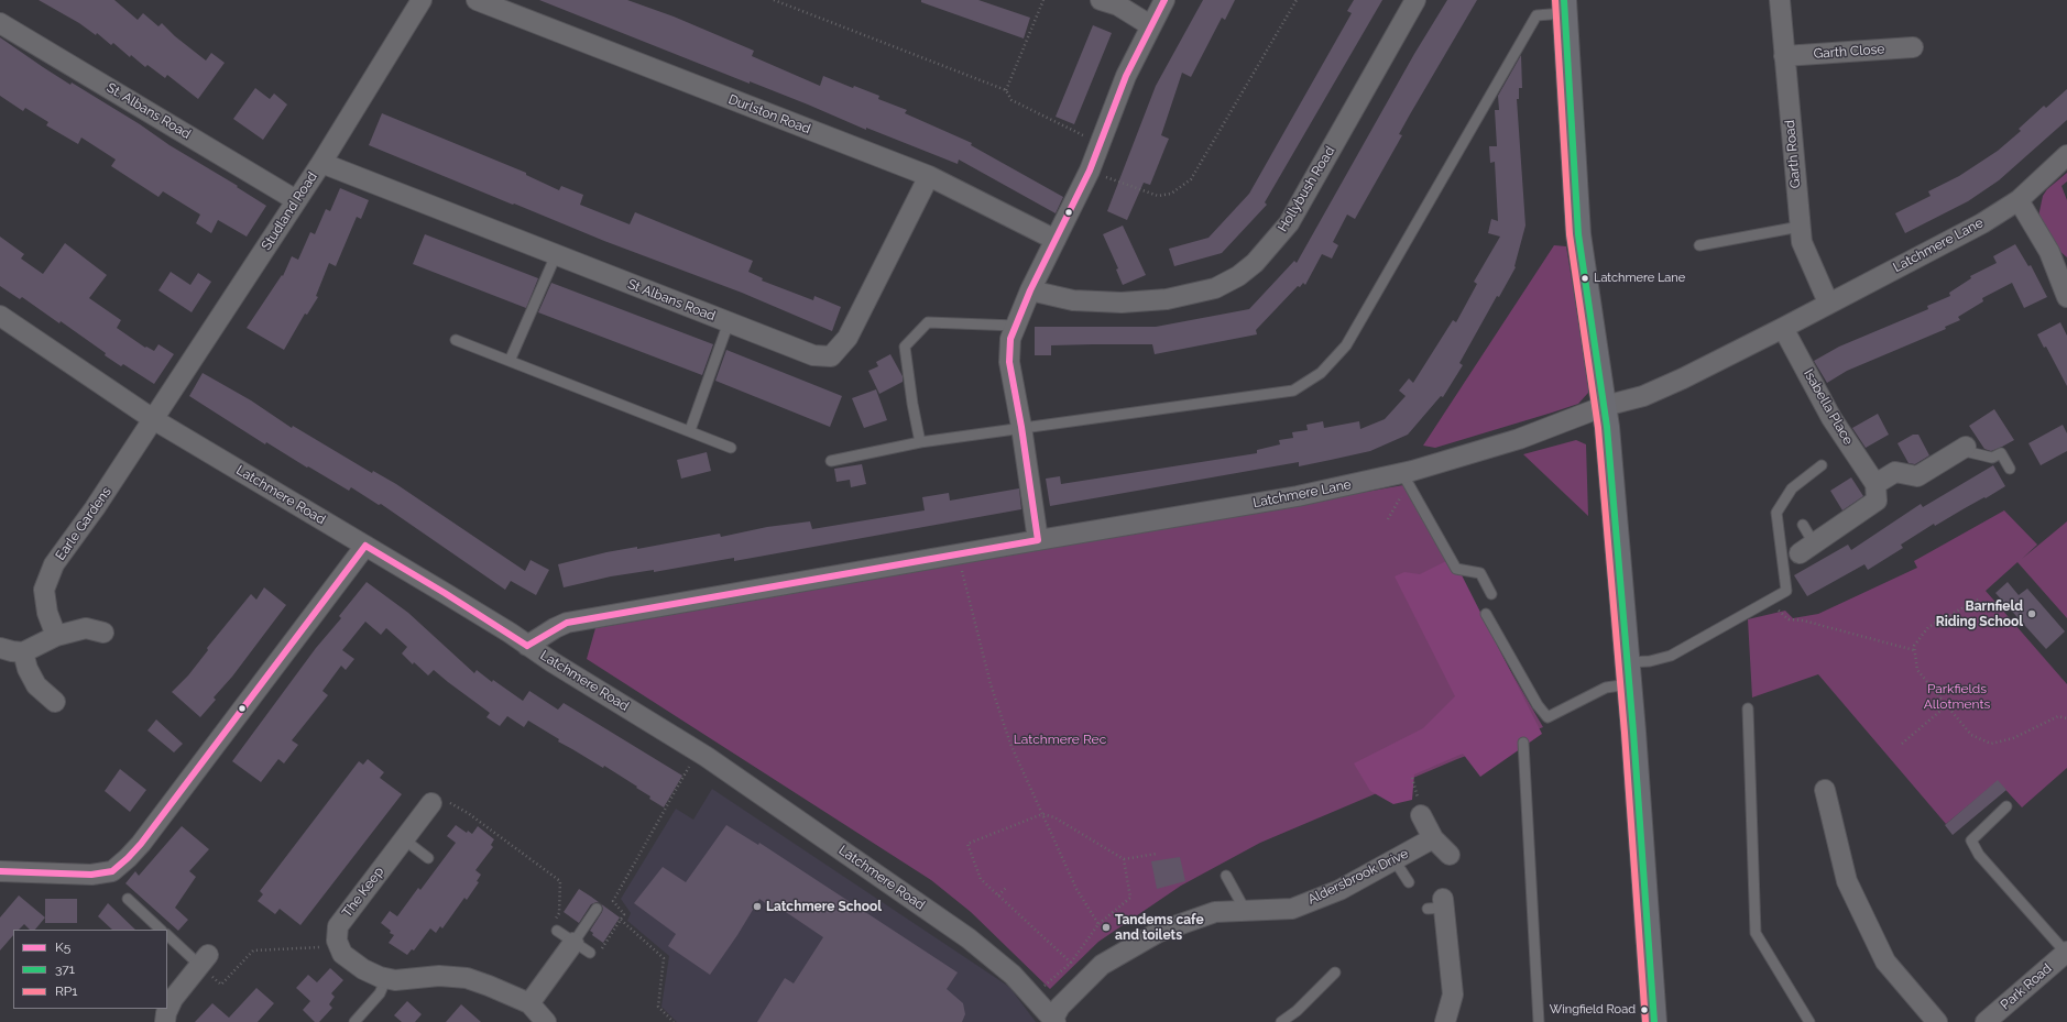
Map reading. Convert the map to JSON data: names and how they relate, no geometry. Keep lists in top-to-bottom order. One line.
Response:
{"streets":{"street":["Garth Close","St. Albans Road","Durlston Road","Garth Road","Hollybush Road","Studland Road","Latchmere Lane","St Albans Road","Isabella Place","Latchmere Road","Earle Gardens","Aldersbrook Drive","The Keep","Park Road"]},"crossings":[["Garth Close","Garth Road"],["St. Albans Road","Studland Road"],["Durlston Road","St Albans Road"],["Garth Road","Latchmere Lane"],["Studland Road","St Albans Road"],["Studland Road","Latchmere Road"],["Studland Road","Earle Gardens"],["Latchmere Lane","Isabella Place"],["Latchmere Lane","Latchmere Road"],["Latchmere Road","Earle Gardens"],["Latchmere Road","Aldersbrook Drive"]],"parks":["Parkfields Allotments","Latchmere Rec"],"places":["Latchmere Lane","Barnfield Riding School","Latchmere School","Tandems cafe and toilets","Wingfield Road"],"lines":["transit line K5","transit line 371","transit line RP1"],"legend":["K5","371","RP1"]}
